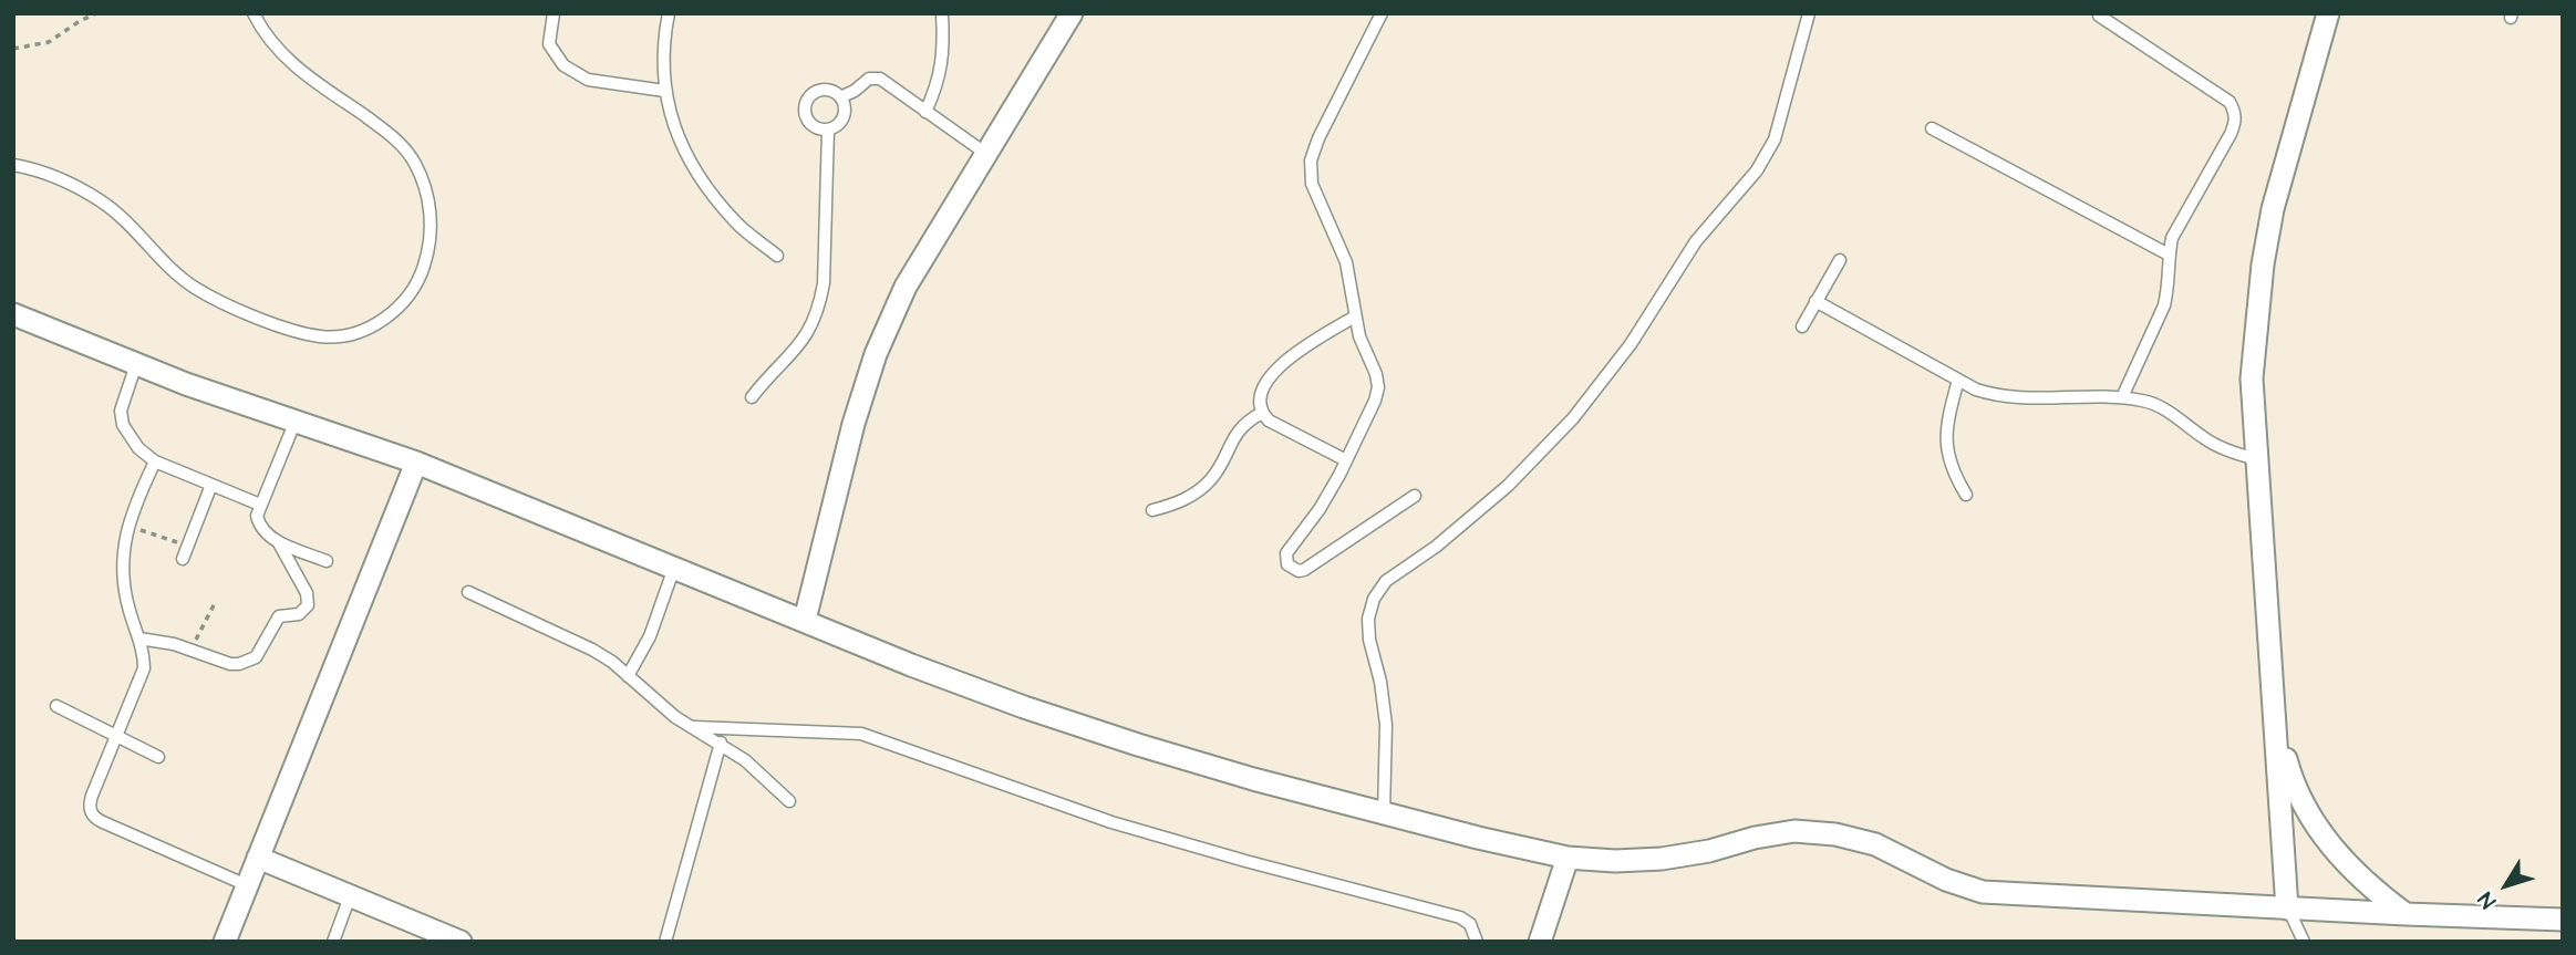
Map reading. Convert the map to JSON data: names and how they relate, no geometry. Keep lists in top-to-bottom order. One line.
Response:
{"north":"bottom left"}
